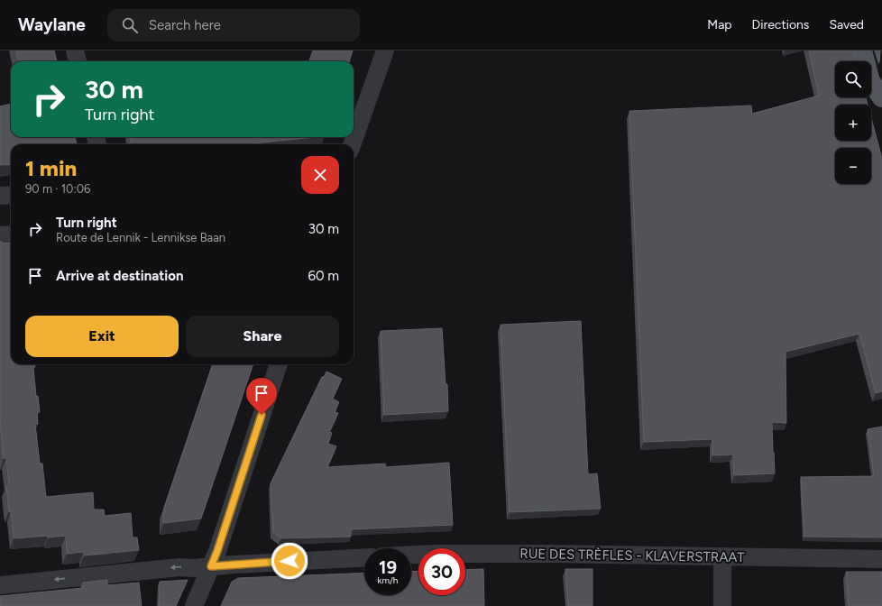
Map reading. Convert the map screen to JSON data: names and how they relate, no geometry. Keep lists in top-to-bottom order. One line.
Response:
{"streets":{"street":["RUE DES TRÈFLES - KLAVERSTRAAT"]},"page":{"header":"Waylane","search":"Search here","nav":["Map","Directions","Saved"],"map_buttons":["+","−"],"turn":["30 m","Turn right"],"heading":["1 min","90 m · 10:06"],"list":[{"name":"Turn right","note":"Route de Lennik - Lennikse Baan","value":"30 m"},{"name":"Arrive at destination","value":"60 m"}],"buttons":["Exit","Share"],"speed":"19 km/h","limit":"30"}}
